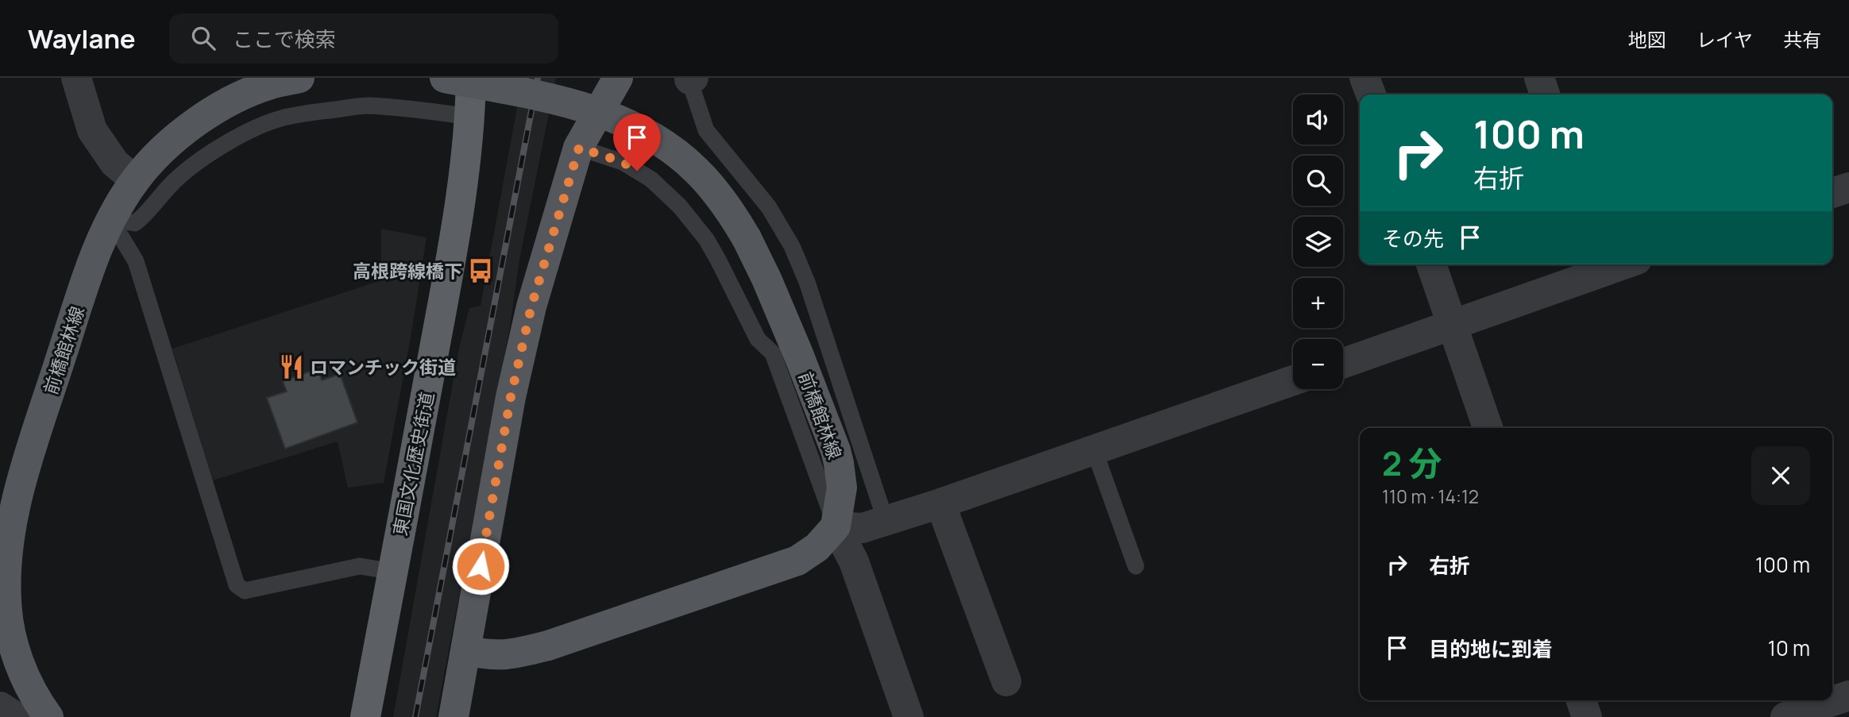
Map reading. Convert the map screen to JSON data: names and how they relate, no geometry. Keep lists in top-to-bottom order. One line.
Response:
{"streets":{"highway":["東国文化歴史街道"],"main road":["前橋館林線"]},"places":{"bus stop":["高根跨線橋下"],"restaurant":["ロマンチック街道"]},"page":{"header":"Waylane","search":"ここで検索","nav":["地図","レイヤ","共有"],"map_buttons":["+","−"],"turn":["100 m","右折"],"then":"その先","heading":["2 分","110 m · 14:12"],"list":[{"name":"右折","value":"100 m"},{"name":"目的地に到着","value":"10 m"}]}}
